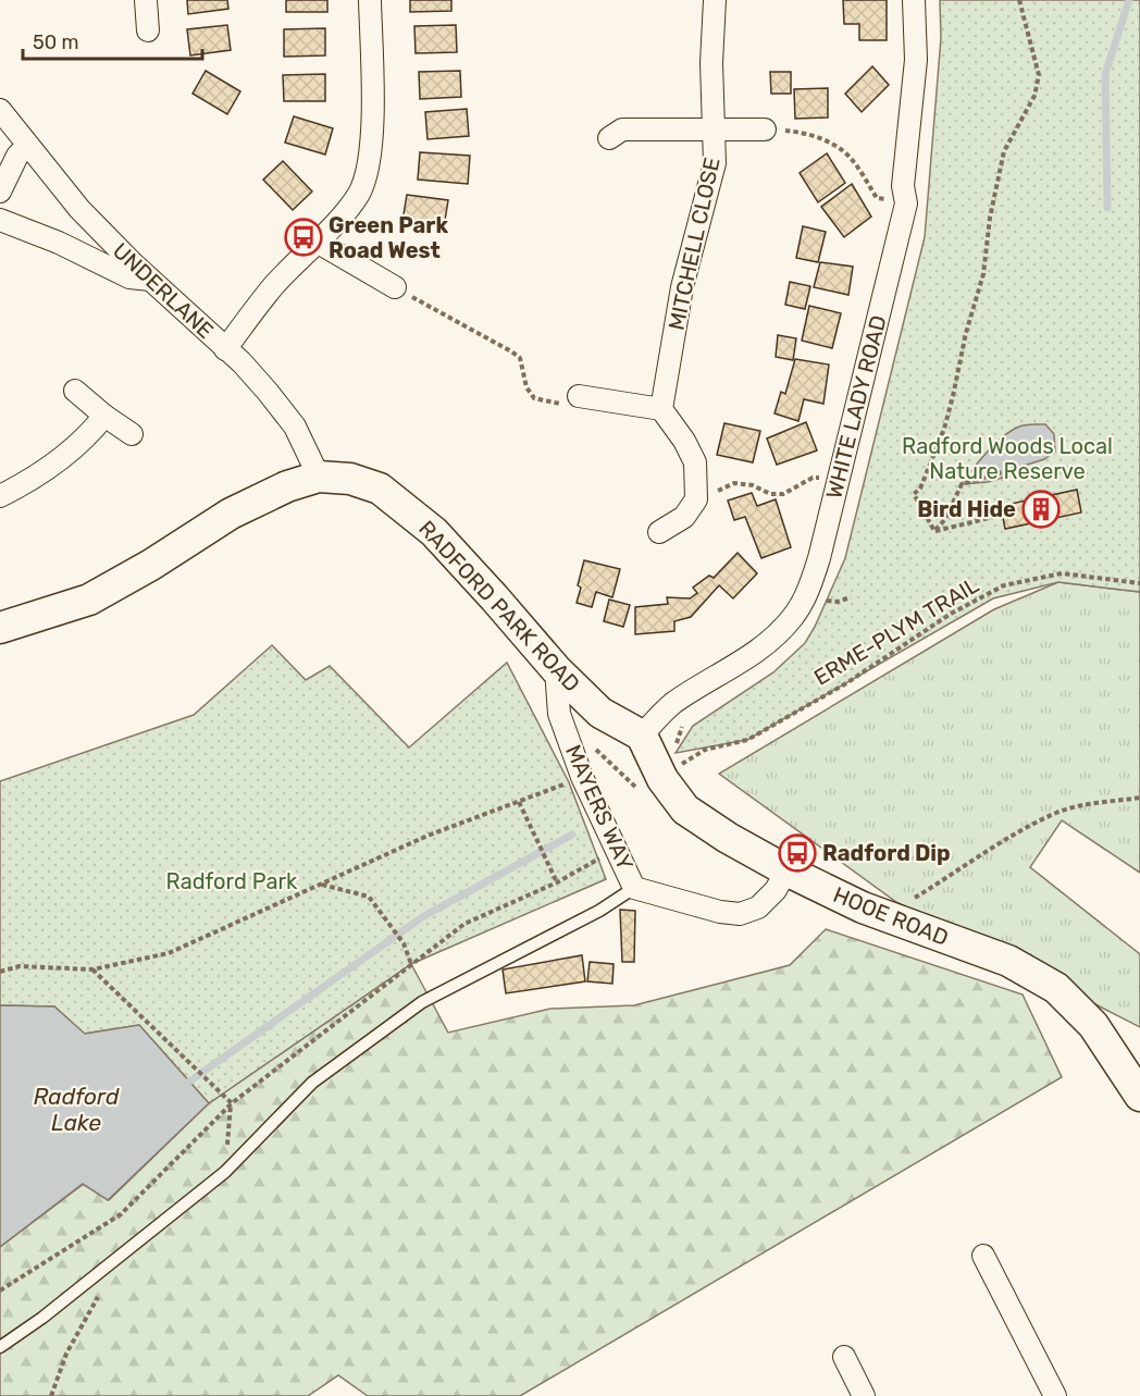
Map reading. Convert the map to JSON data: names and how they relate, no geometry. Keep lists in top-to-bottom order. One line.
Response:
{"streets":{"street":["MITCHELL CLOSE","UNDERLANE","WHITE LADY ROAD","RADFORD PARK ROAD","MAYERS WAY","HOOE ROAD"],"path":["ERME-PLYM TRAIL"]},"crossings":[["UNDERLANE","RADFORD PARK ROAD"],["WHITE LADY ROAD","RADFORD PARK ROAD"],["WHITE LADY ROAD","HOOE ROAD"],["RADFORD PARK ROAD","MAYERS WAY"],["RADFORD PARK ROAD","HOOE ROAD"],["ERME-PLYM TRAIL","HOOE ROAD"],["MAYERS WAY","HOOE ROAD"]],"water":["Radford Lake"],"parks":["Radford Woods Local Nature Reserve","Radford Park"],"places":{"bus stop":["Green Park Road West","Radford Dip"],"building":["Bird Hide"]},"scale_bar":"50 m"}
